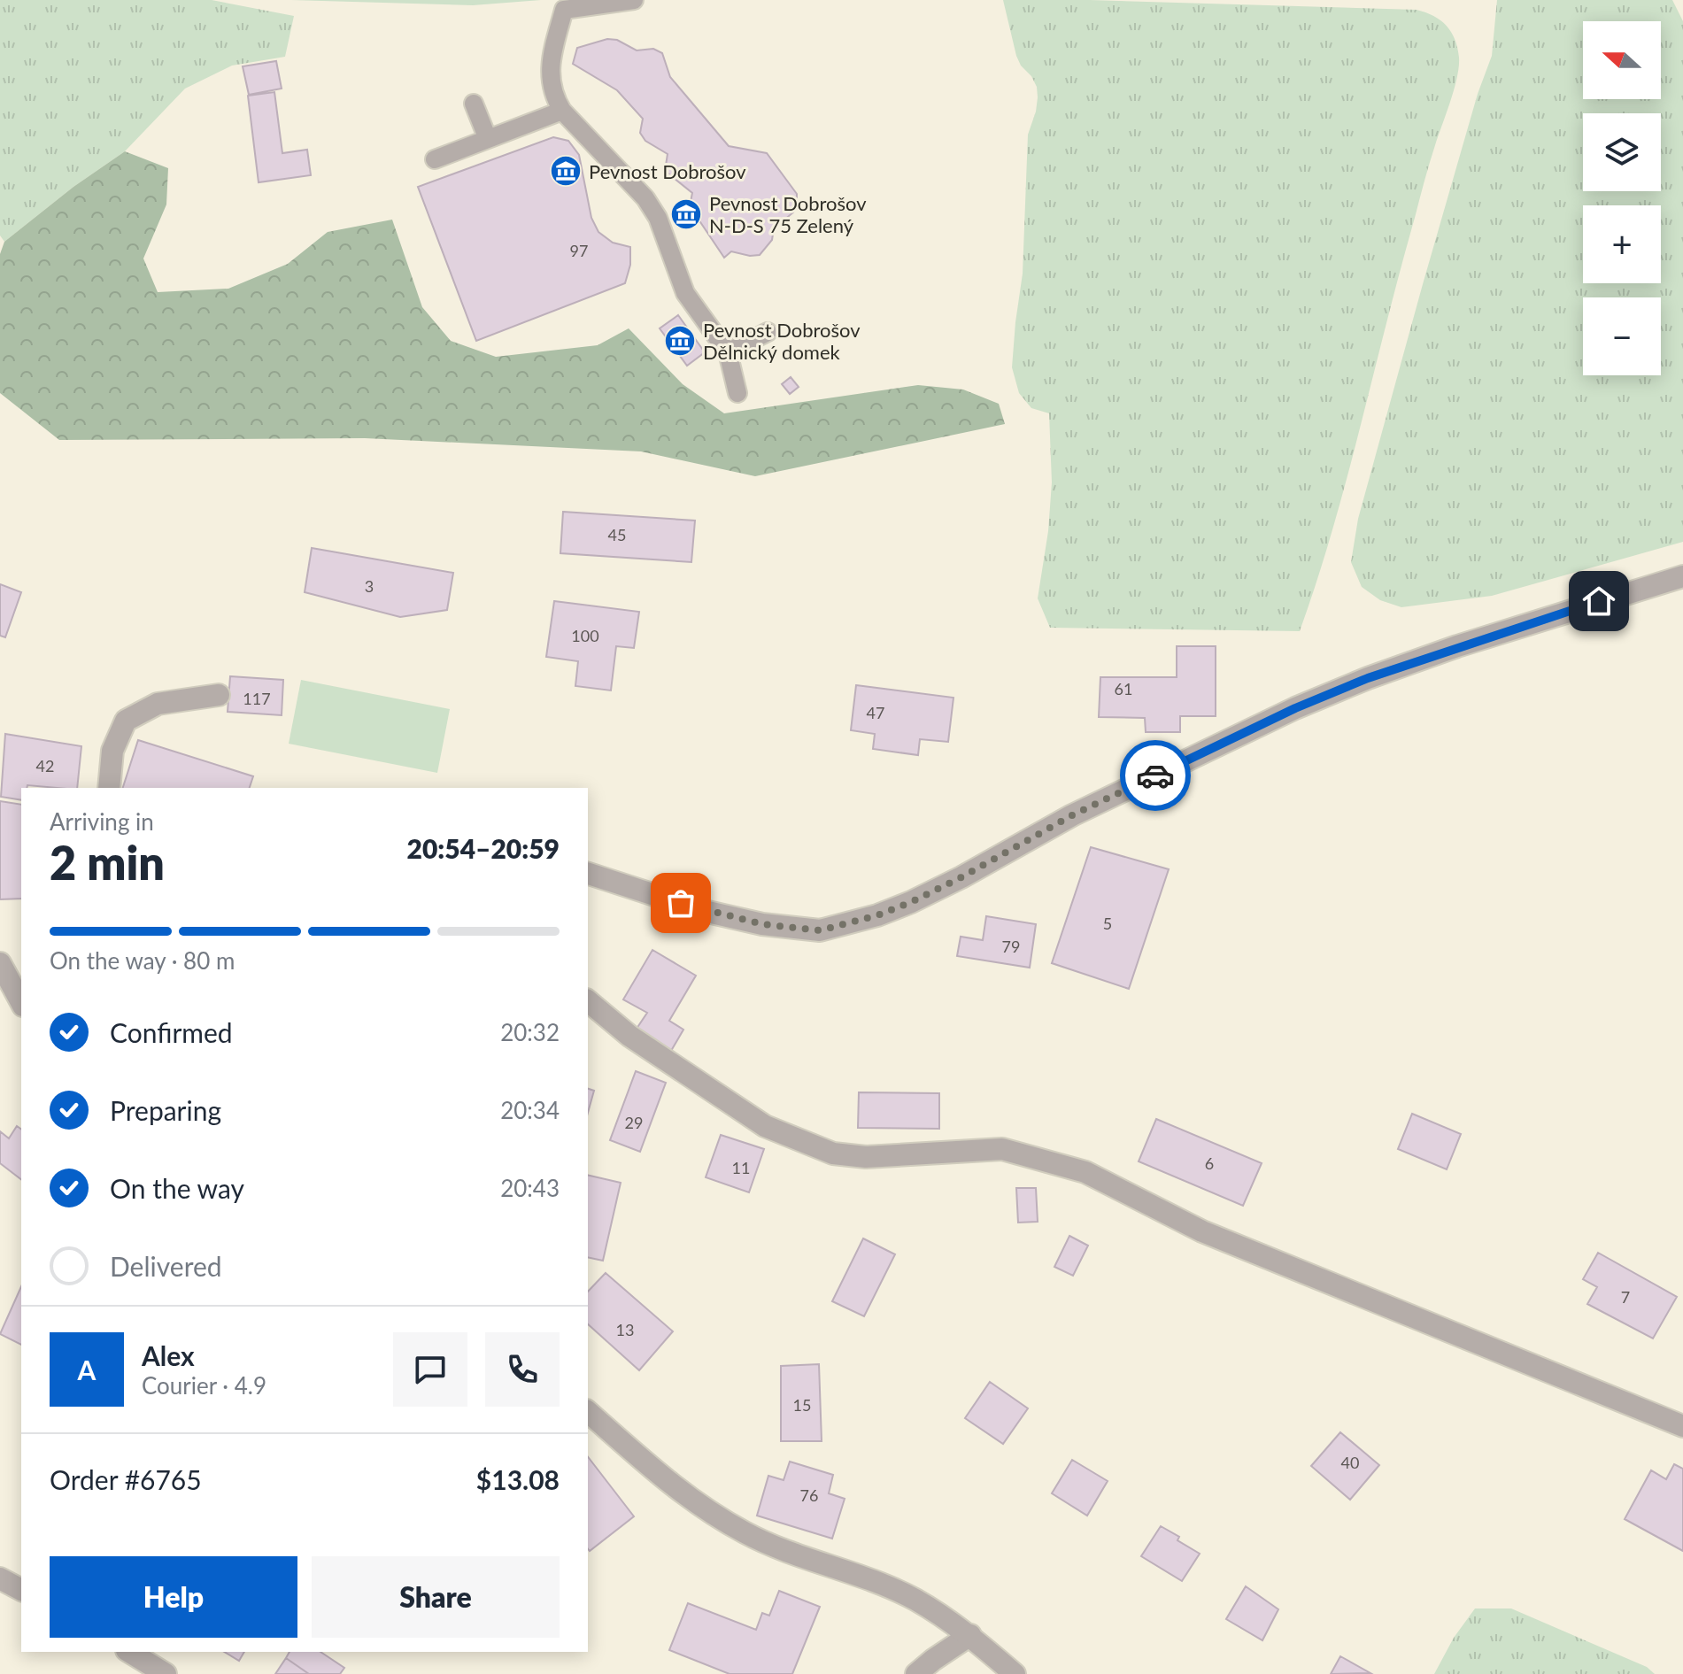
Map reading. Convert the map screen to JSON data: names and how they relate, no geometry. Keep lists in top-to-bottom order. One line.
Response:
{"places":{"museum":["Pevnost Dobrošov","Pevnost Dobrošov N-D-S 75 Zelený","Pevnost Dobrošov Dělnický domek"]},"house_numbers":["97","45","3","100","61","117","47","42","5","79","29","6","11","7","13","15","40","76"],"north":"left","page":{"map_buttons":["+","−"],"heading":["2 min","Arriving in","20:54–20:59"],"panel":["Alex","Courier · 4.9","Order #6765","$13.08"],"bar":"On the way · 80 m","list":[["Confirmed","20:32"],["Preparing","20:34"],["On the way","20:43"],"Delivered"],"round":"A","buttons":["Help","Share"]}}
